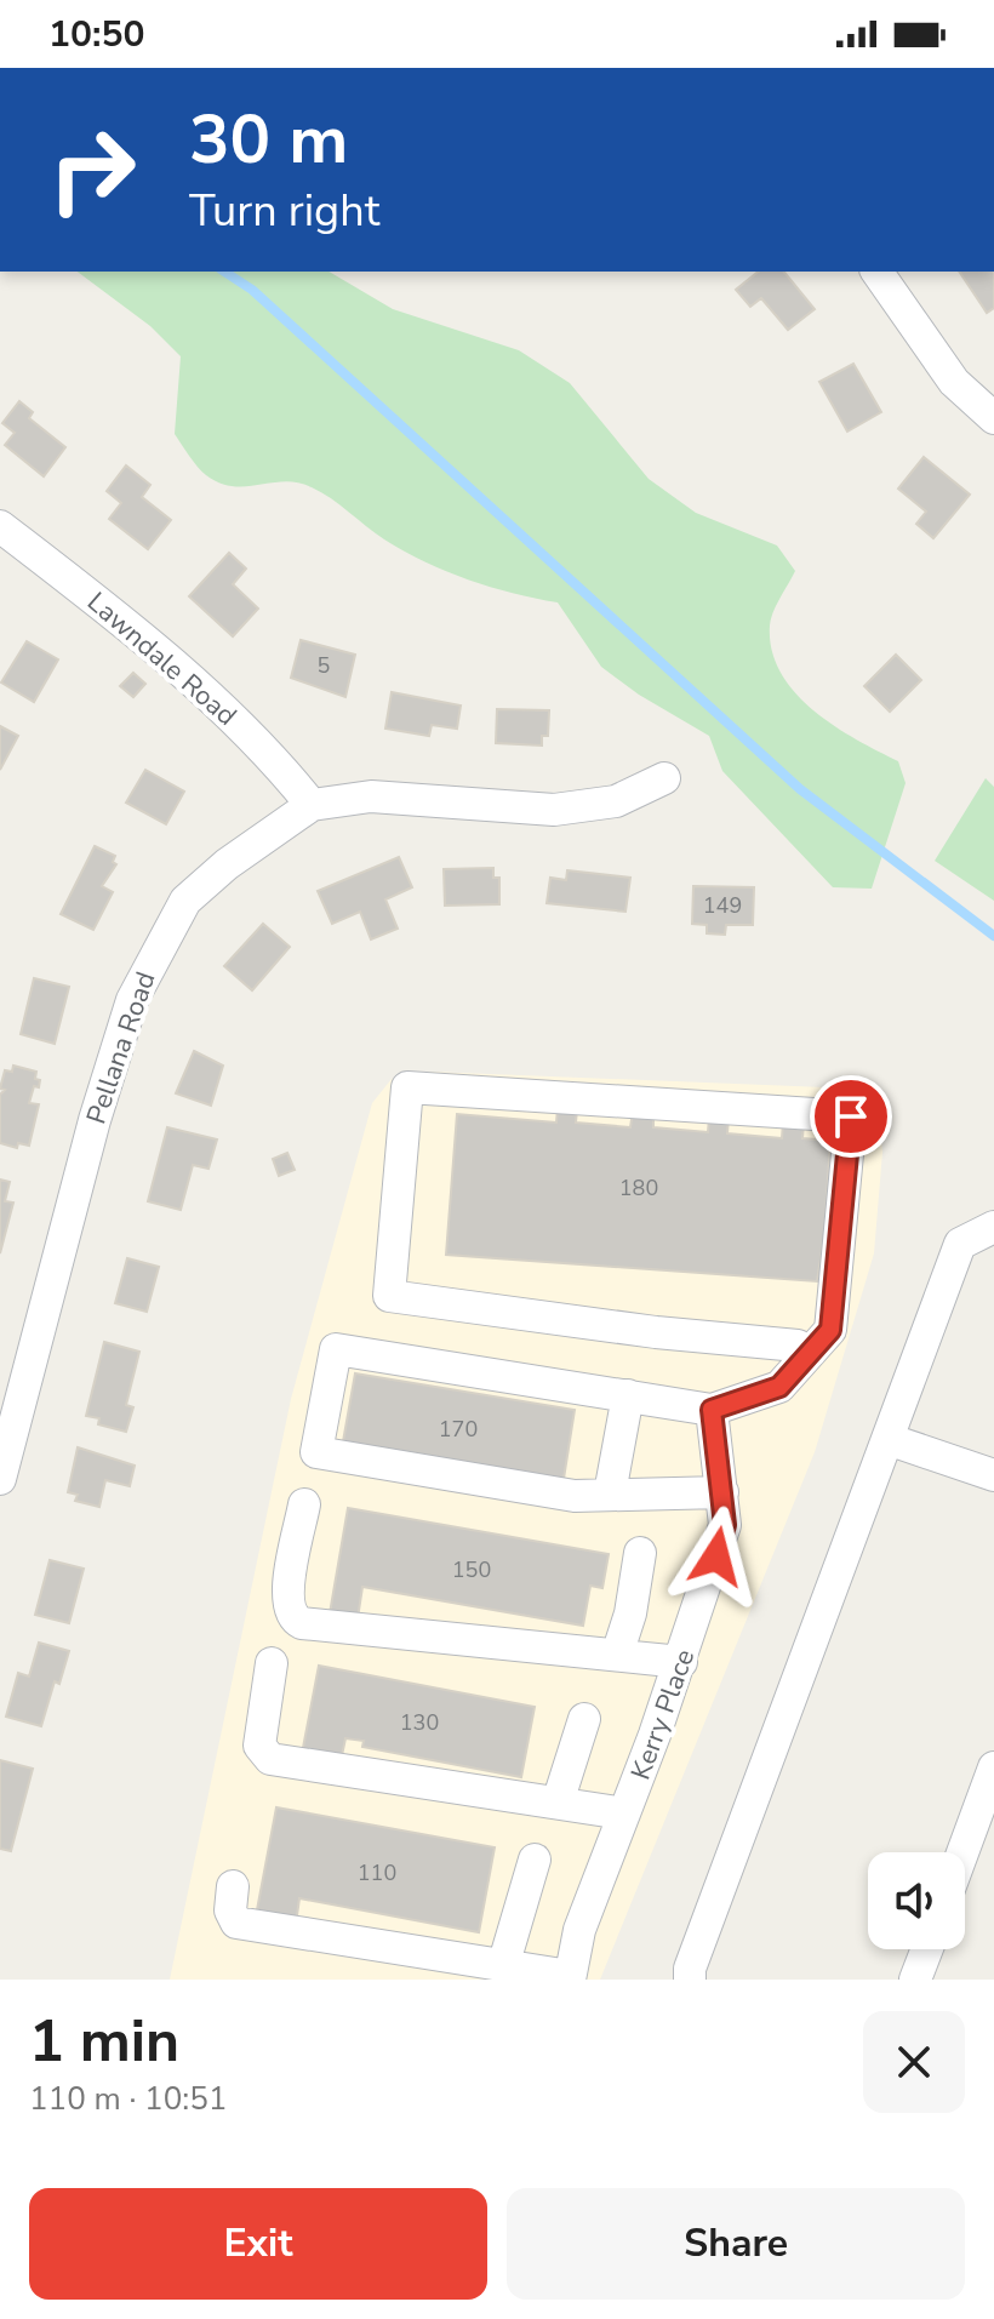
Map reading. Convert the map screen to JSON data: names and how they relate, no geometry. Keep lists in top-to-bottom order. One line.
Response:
{"streets":{"street":["Lawndale Road","Pellana Road","Kerry Place"]},"crossings":[["Lawndale Road","Pellana Road"]],"house_numbers":["5","149","180","170","150","130","110"],"page":{"status":"10:50","turn":["30 m","Turn right"],"heading":["1 min","110 m · 10:51"],"buttons":["Exit","Share"]}}
